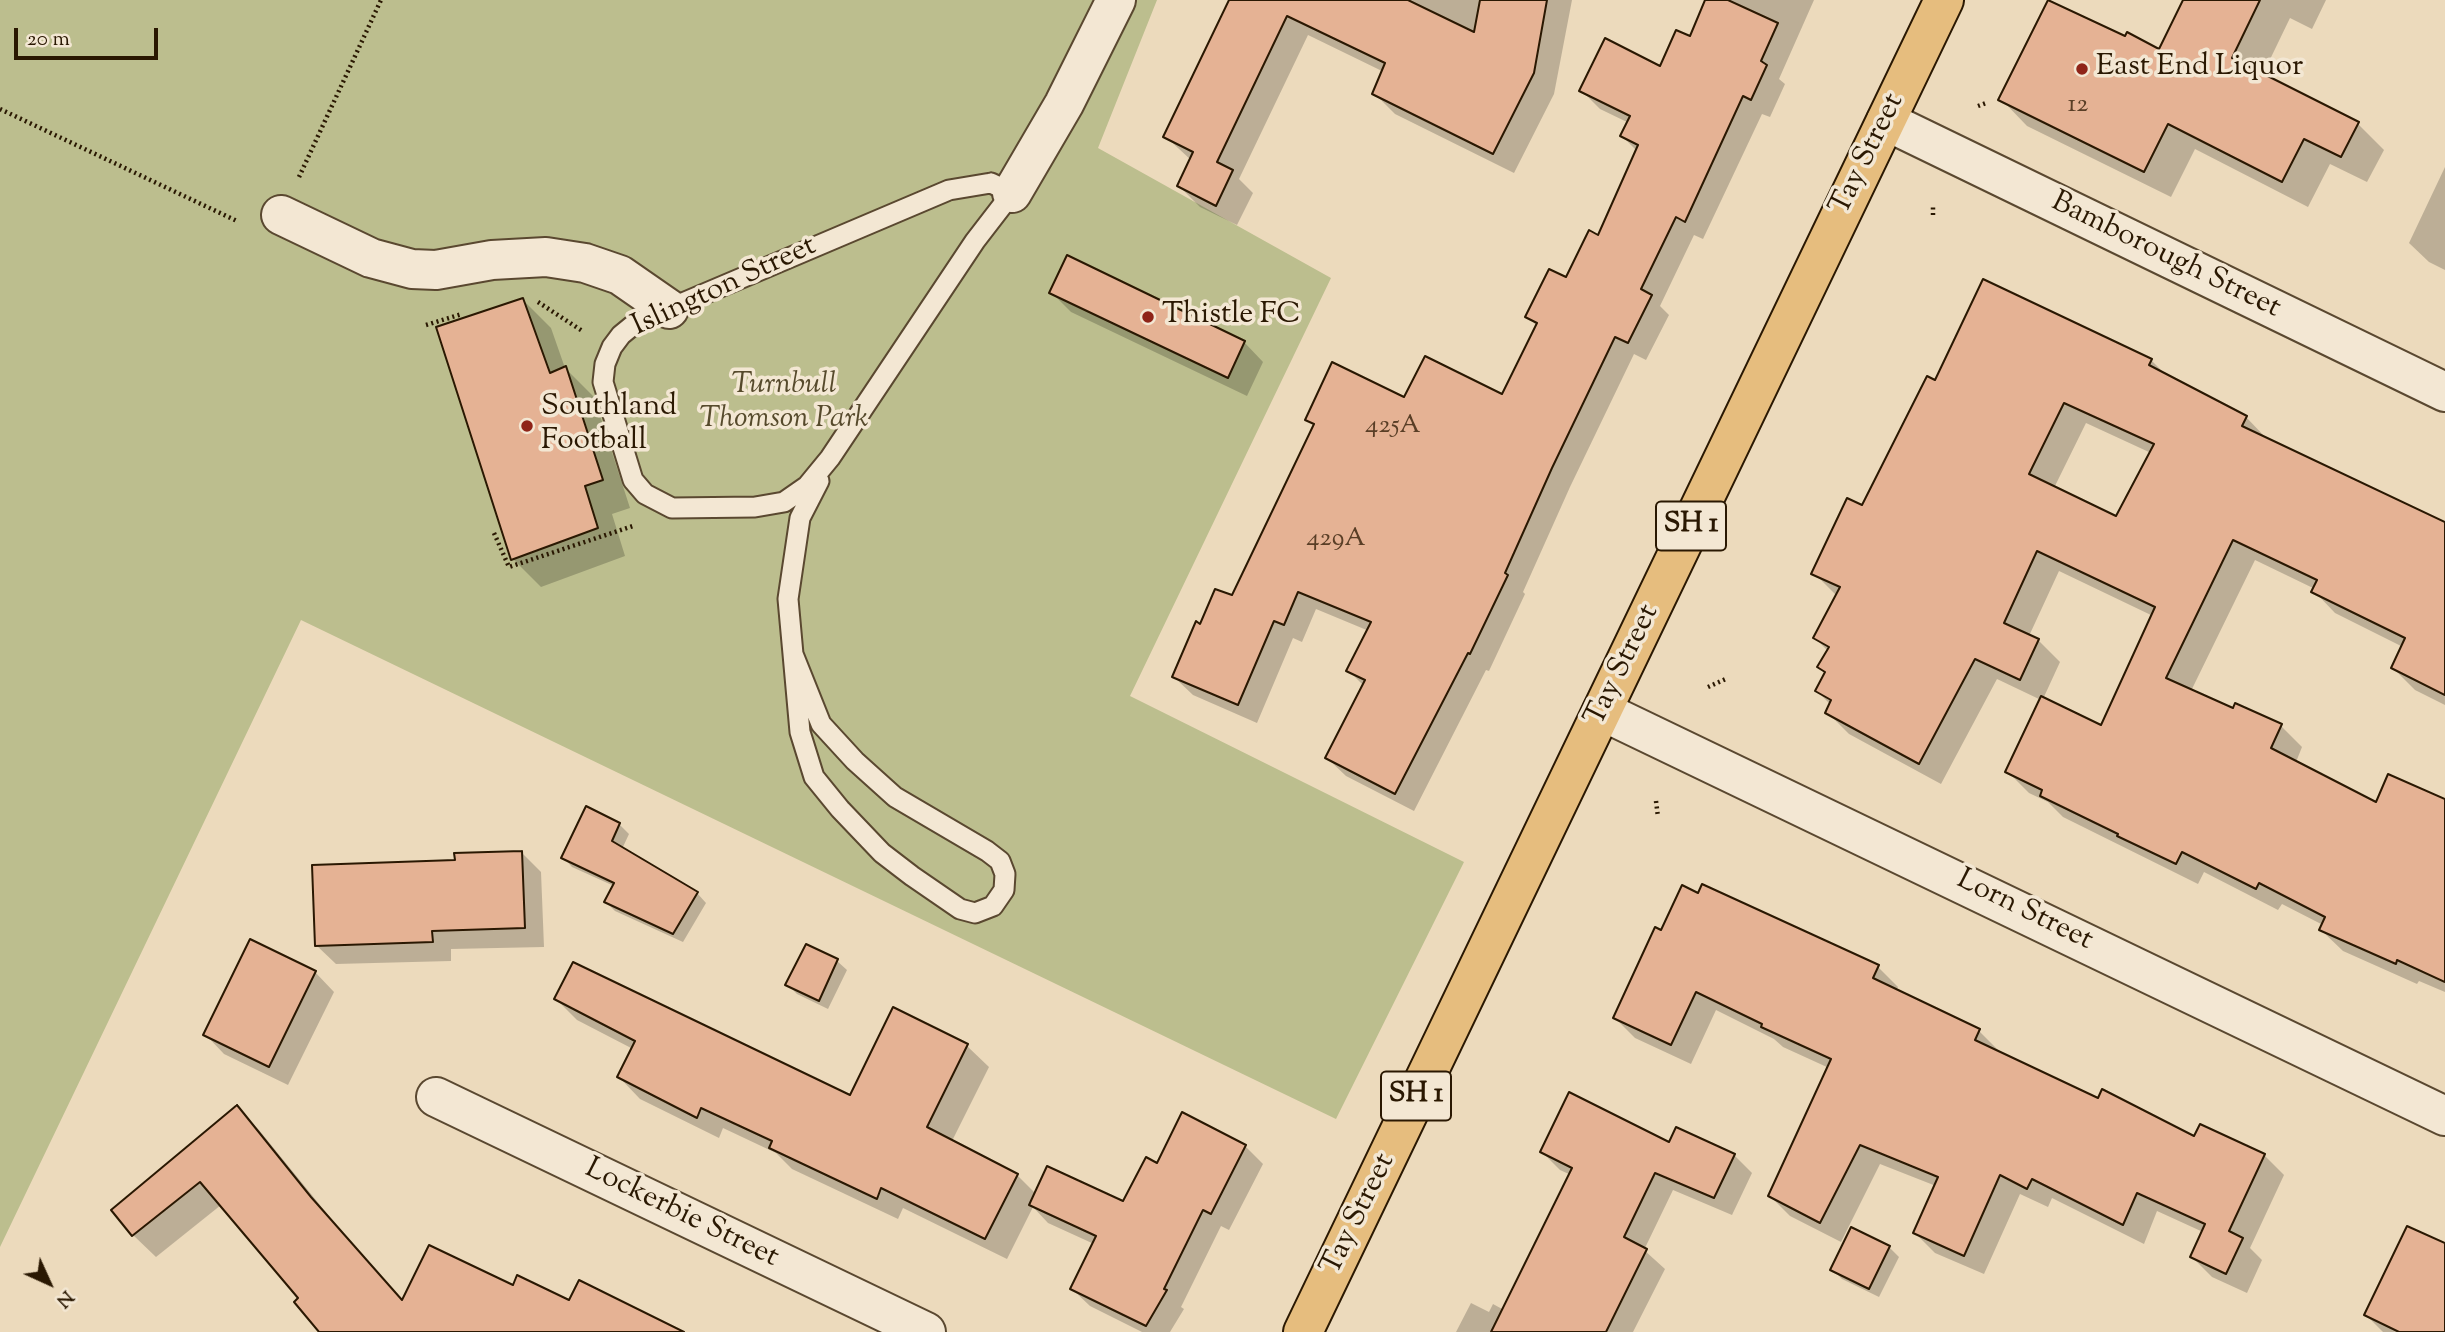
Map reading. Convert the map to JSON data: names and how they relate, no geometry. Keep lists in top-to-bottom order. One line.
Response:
{"streets":{"highway":["Tay Street","SH 1"],"street":["Bamborough Street","Lorn Street","Lockerbie Street"],"lane":["Islington Street"]},"crossings":[["Tay Street","Bamborough Street"],["Tay Street","Lorn Street"]],"parks":["Turnbull Thomson Park"],"places":["East End Liquor","Thistle FC","Southland Football"],"house_numbers":["12","425A","429A"],"scale_bar":"20 m","north":"bottom right"}
